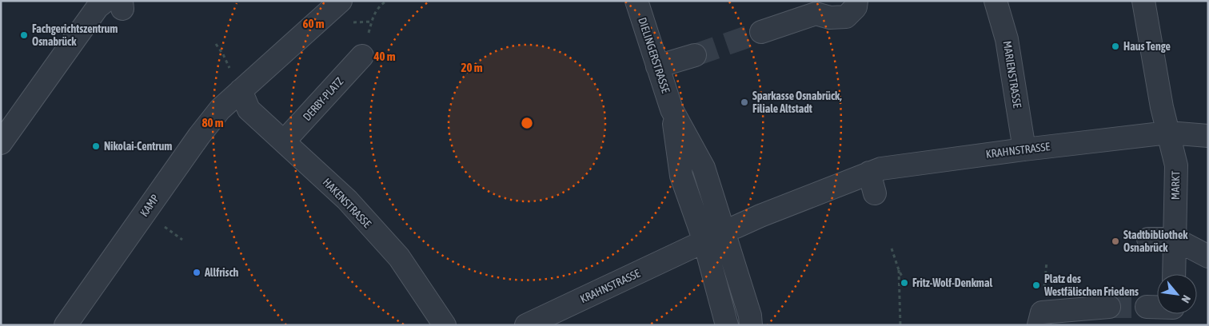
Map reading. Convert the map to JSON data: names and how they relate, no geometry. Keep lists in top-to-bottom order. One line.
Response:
{"streets":{"street":["DIELINGERSTRASSE","MARIENSTRASSE","DERBY-PLATZ","KRAHNSTRASSE","MARKT","HAKENSTRASSE","KAMP"]},"crossings":[["DIELINGERSTRASSE","KRAHNSTRASSE"],["MARIENSTRASSE","KRAHNSTRASSE"],["DERBY-PLATZ","HAKENSTRASSE"],["KRAHNSTRASSE","MARKT"],["HAKENSTRASSE","KAMP"]],"places":["Fachgerichtszentrum Osnabrück","Haus Tenge","Sparkasse Osnabrück, Filiale Altstadt","Nikolai-Centrum","Stadtbibliothek Osnabrück","Allfrisch","Fritz-Wolf-Denkmal","Platz des Westfälischen Friedens"],"north":"bottom right","rings":["60 m","40 m","20 m","80 m"]}
